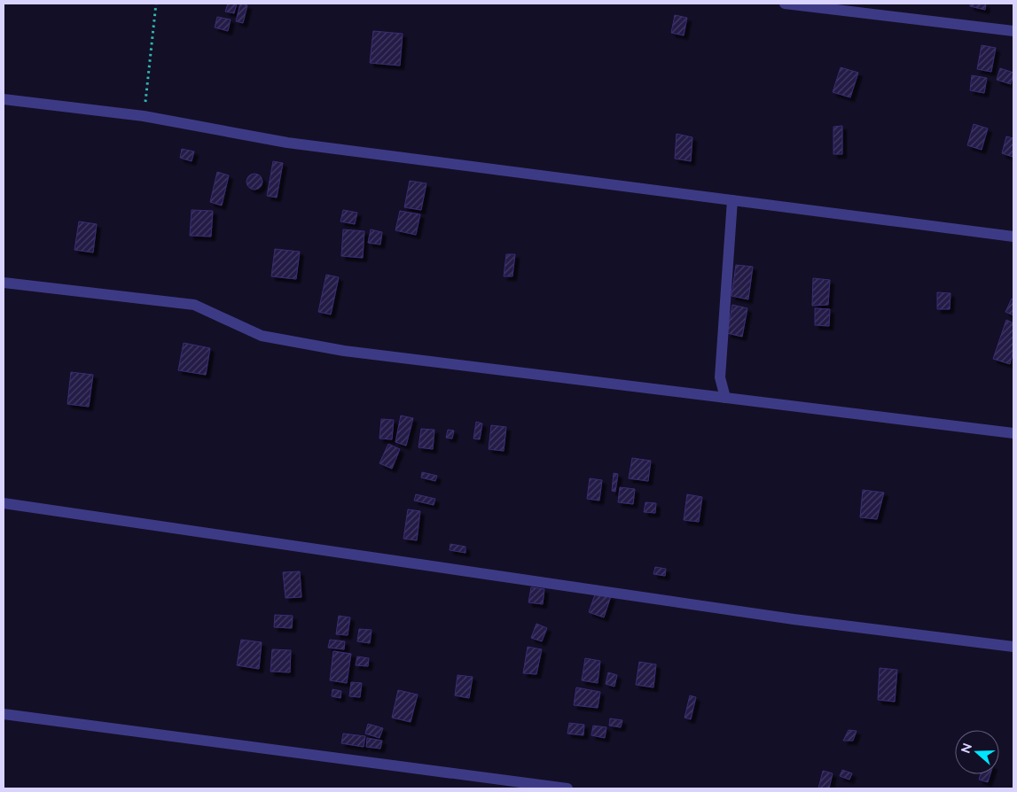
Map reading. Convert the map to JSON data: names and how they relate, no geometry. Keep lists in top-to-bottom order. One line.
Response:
{"north":"left"}
